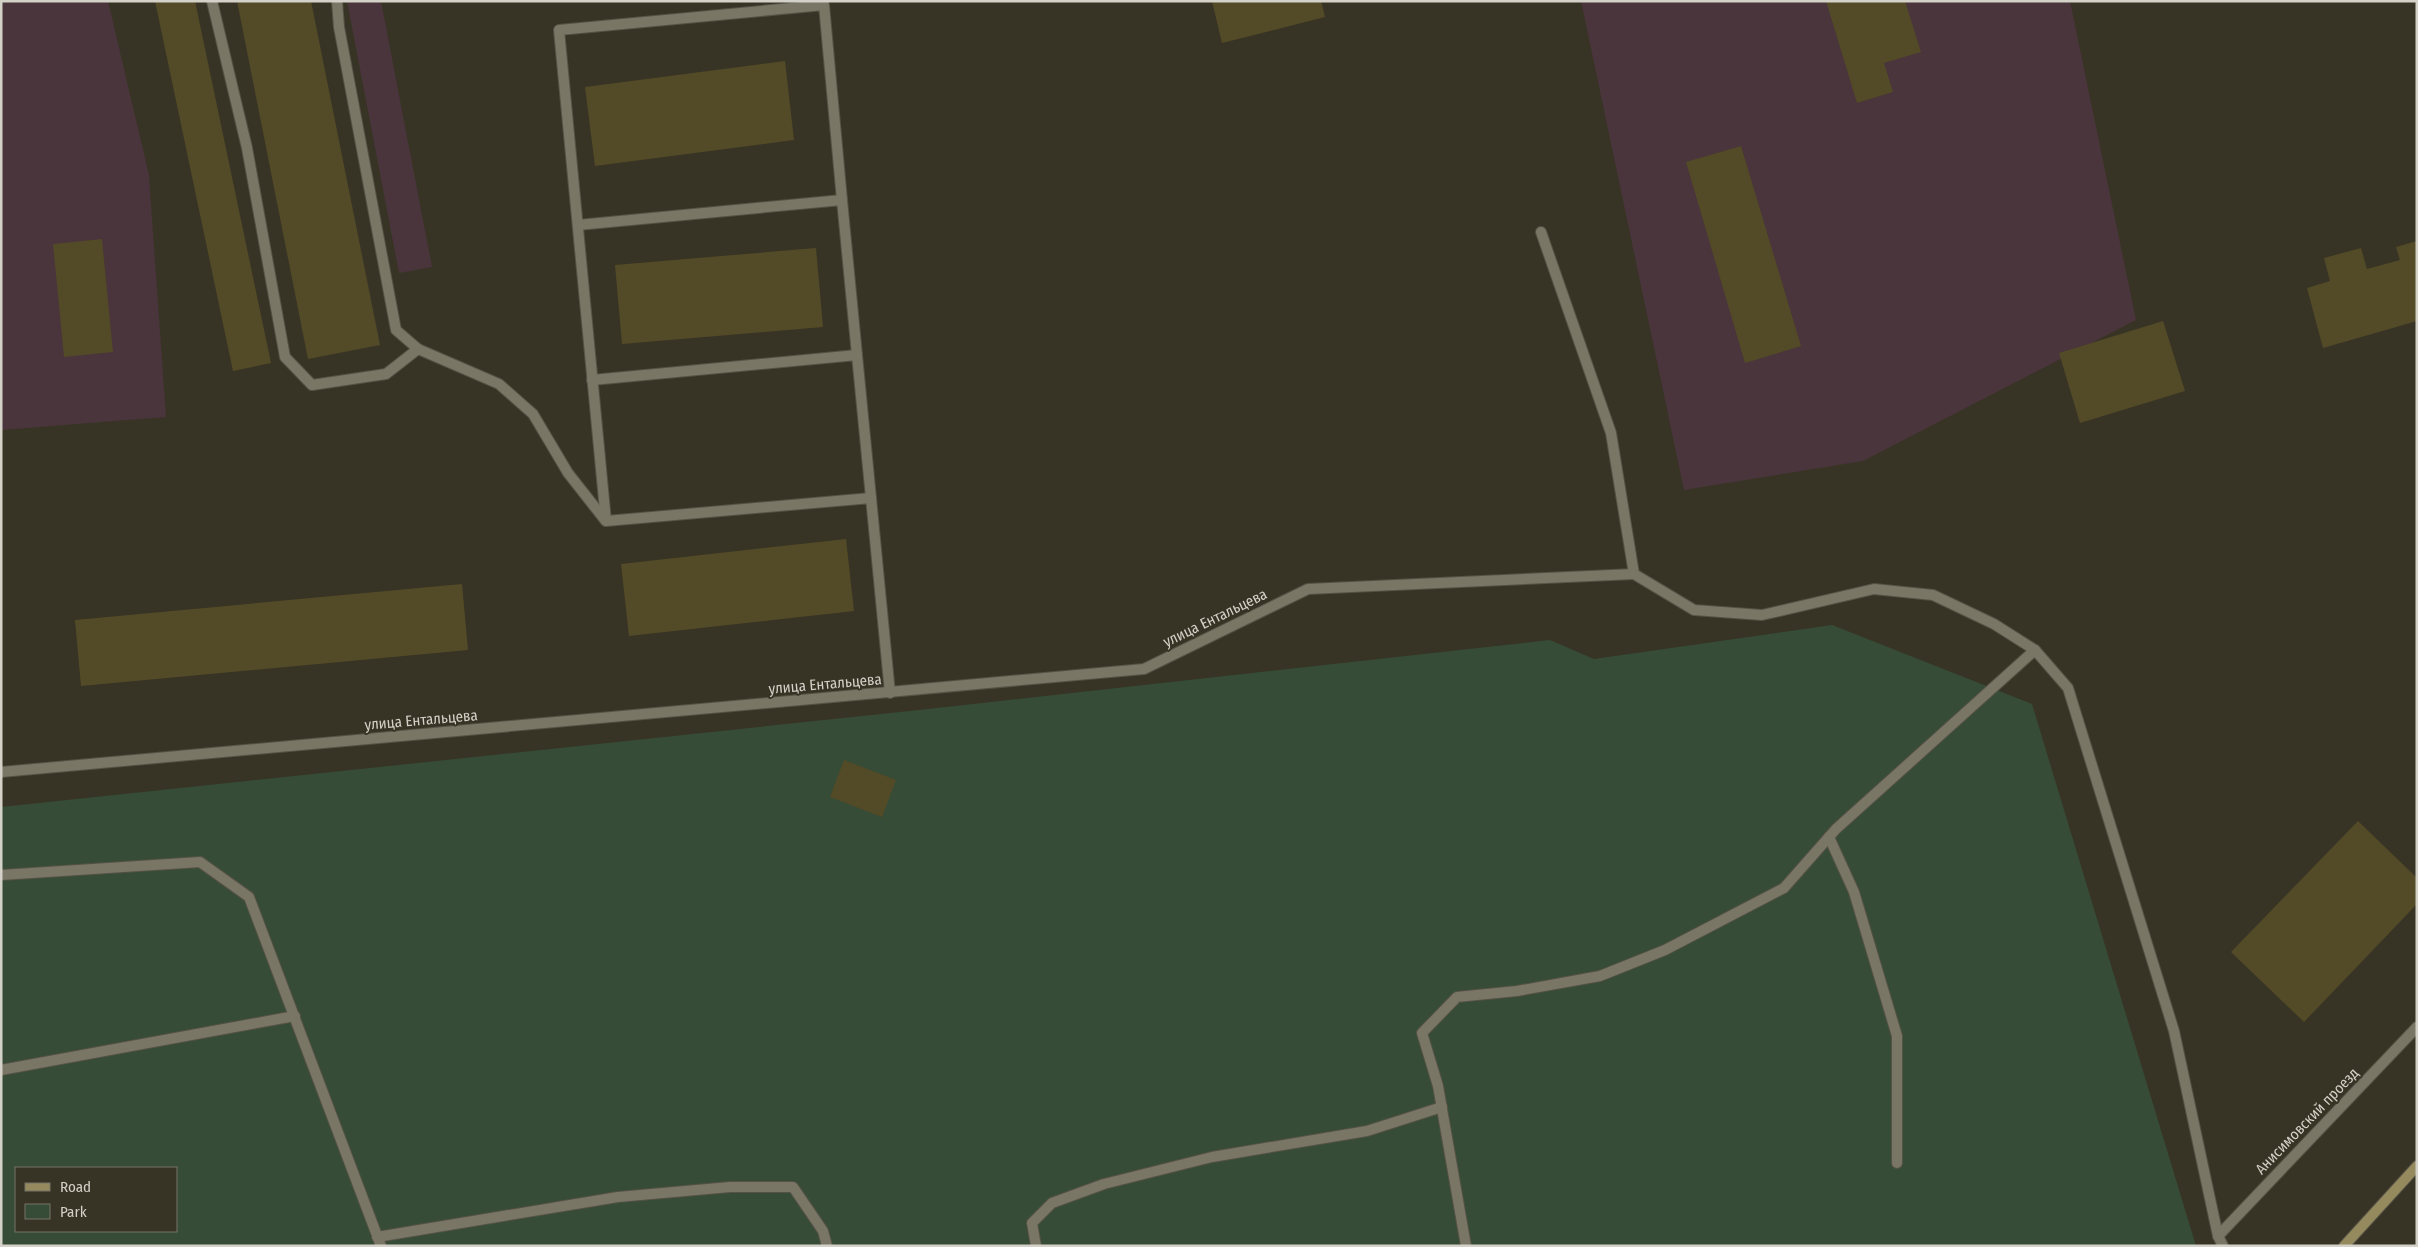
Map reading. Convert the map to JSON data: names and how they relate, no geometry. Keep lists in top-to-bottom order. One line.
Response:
{"streets":{"street":["улица Ентальцева","Анисимовский проезд"]},"legend":["Road","Park"]}
